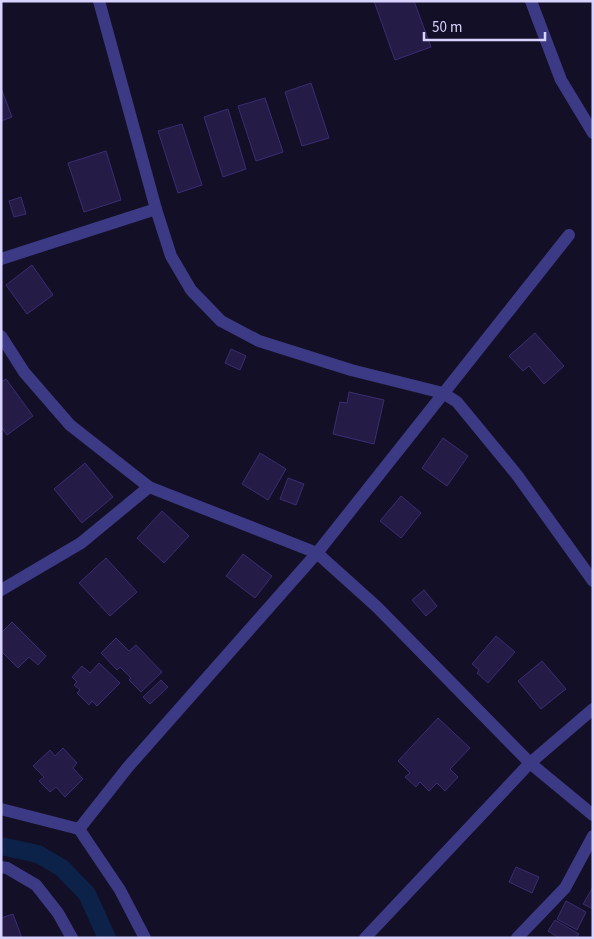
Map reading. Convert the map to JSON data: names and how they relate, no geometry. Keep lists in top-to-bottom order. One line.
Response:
{"scale_bar":"50 m"}
